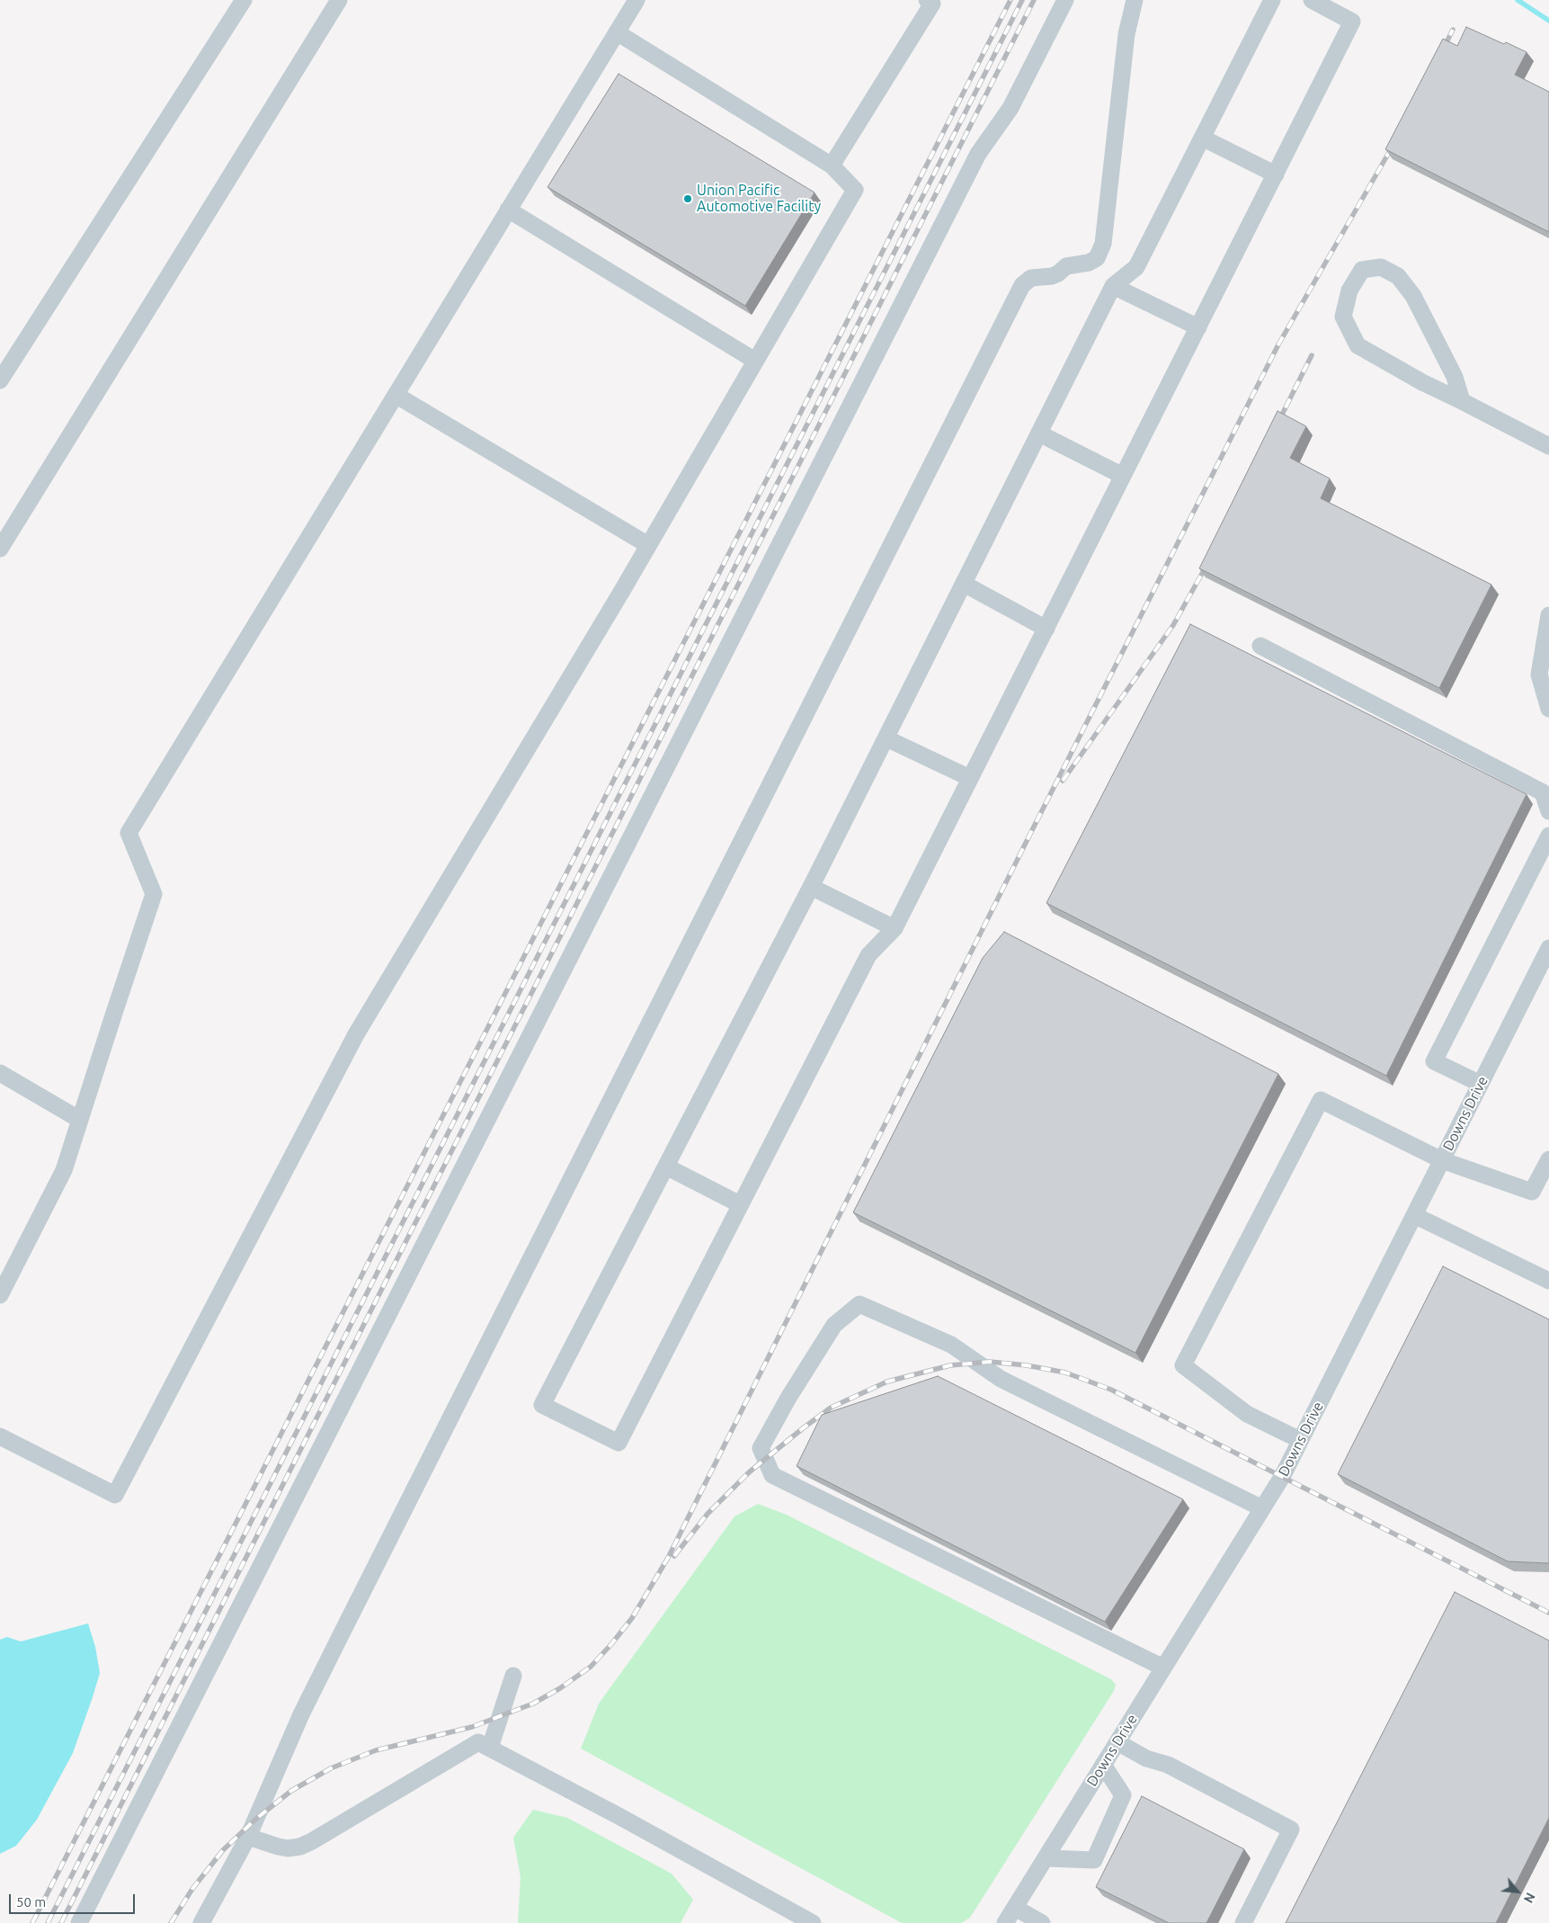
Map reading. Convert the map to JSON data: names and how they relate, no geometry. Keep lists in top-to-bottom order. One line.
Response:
{"streets":{"street":["Downs Drive"]},"places":["Union Pacific Automotive Facility"],"scale_bar":"50 m","north":"bottom right"}
